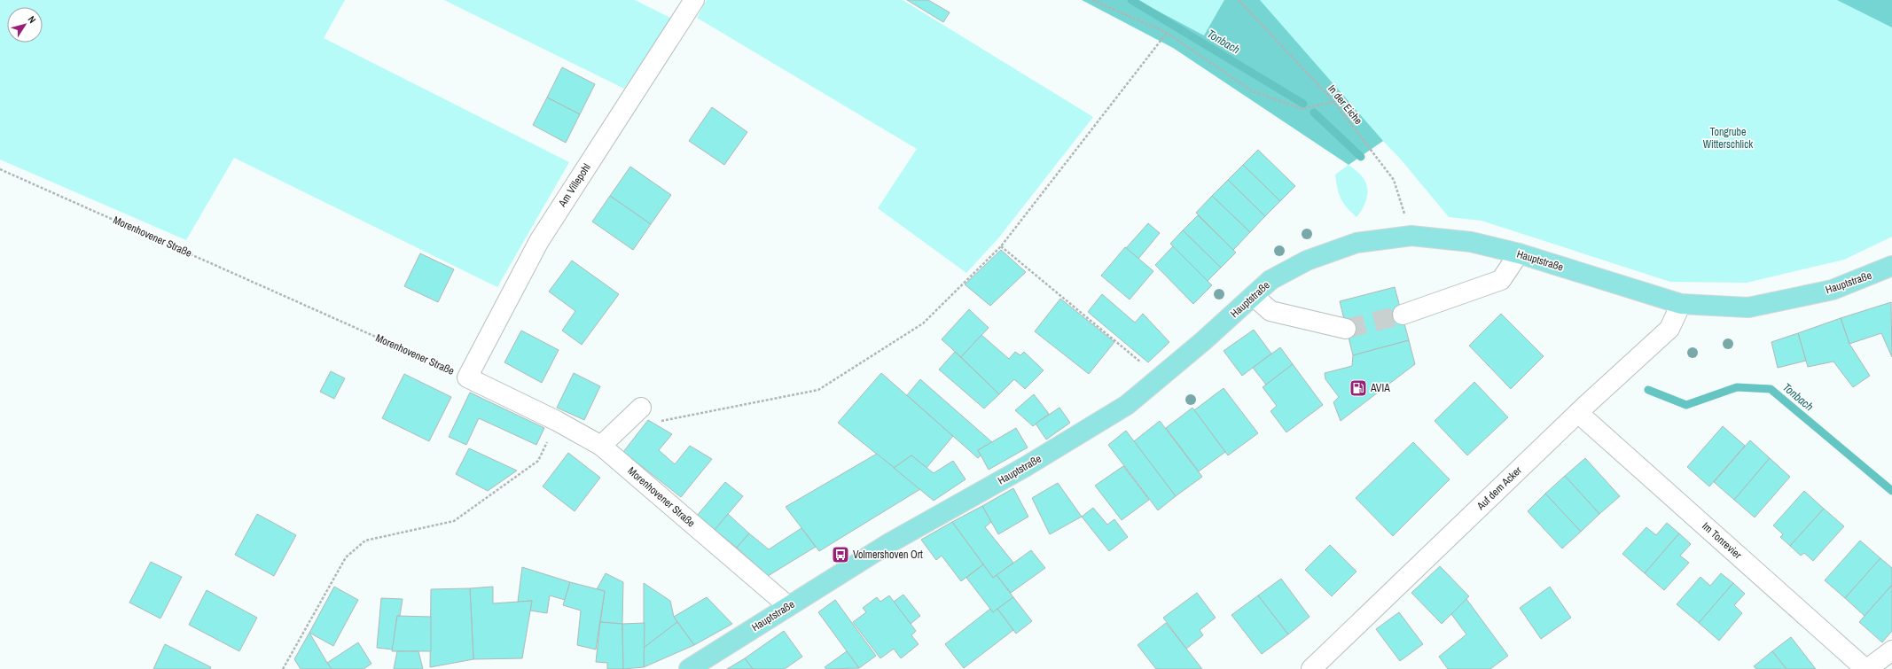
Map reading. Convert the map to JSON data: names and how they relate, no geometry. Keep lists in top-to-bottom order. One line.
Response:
{"streets":{"main road":["Hauptstraße"],"street":["Am Villepohl","Morenhovener Straße","Auf dem Acker","Im Tonrevier"],"path":["In der Eiche"]},"crossings":[["In der Eiche","Hauptstraße"],["Am Villepohl","Morenhovener Straße"],["Morenhovener Straße","Hauptstraße"],["Hauptstraße","Auf dem Acker"],["Auf dem Acker","Im Tonrevier"]],"water":["Tonbach"],"parks":["Tongrube Witterschlick"],"places":{"fuel station":["AVIA"],"bus stop":["Volmershoven Ort"]},"north":"top right"}
